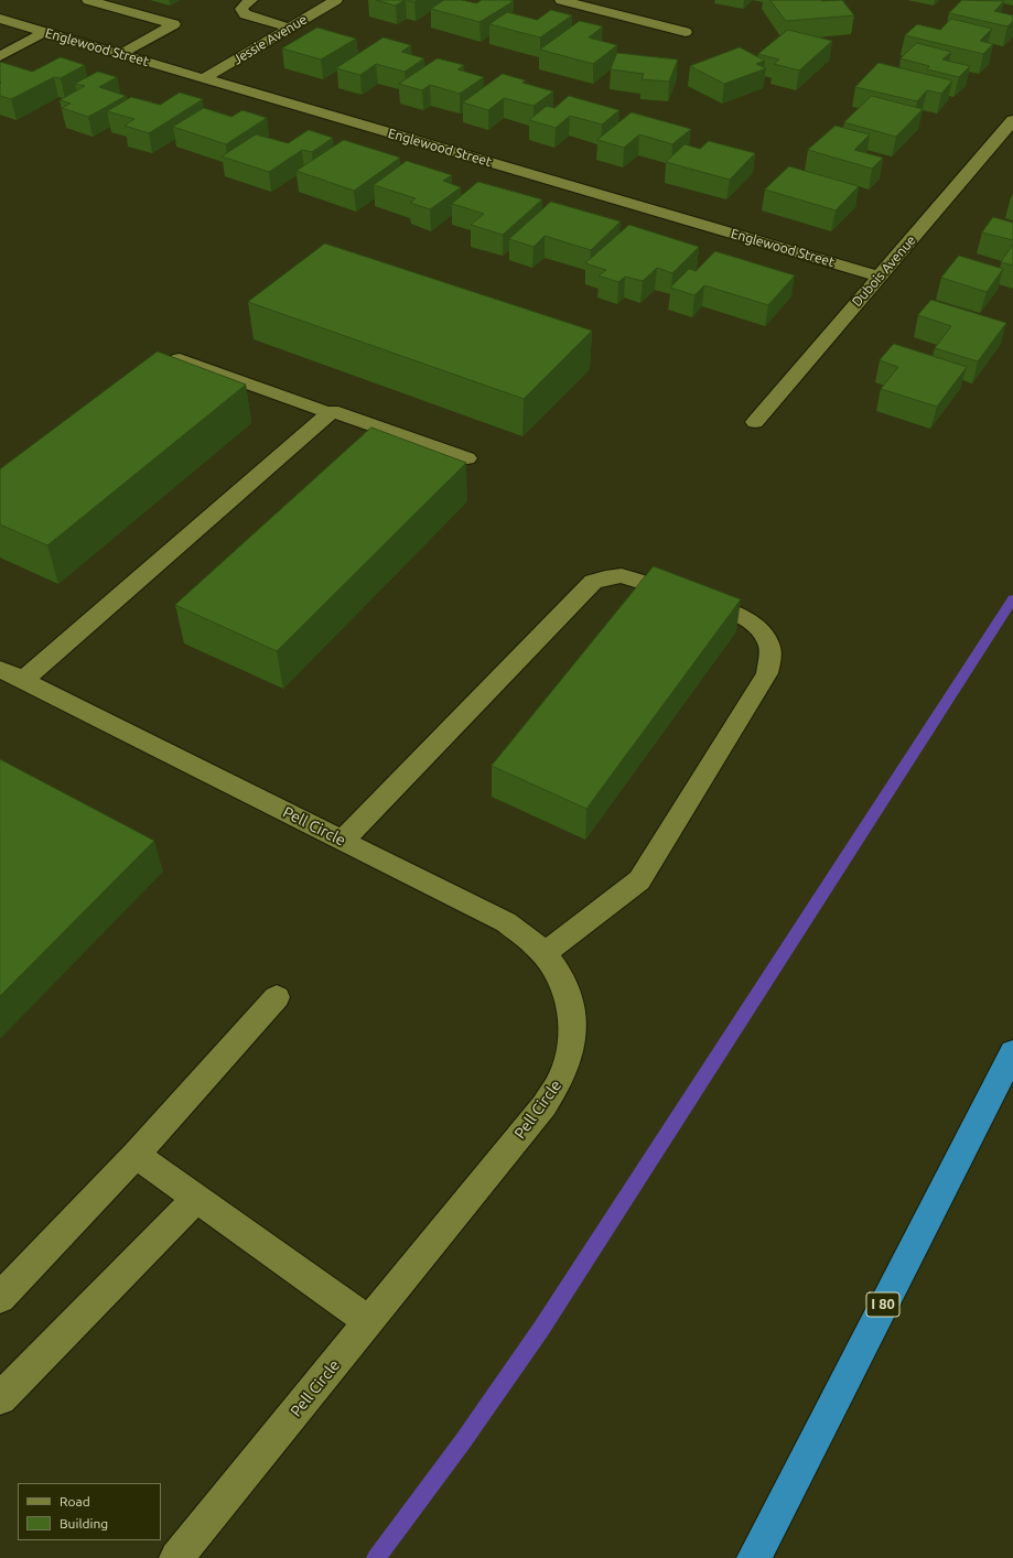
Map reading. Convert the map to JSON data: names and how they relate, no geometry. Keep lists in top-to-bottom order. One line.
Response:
{"streets":{"highway":["I 80"],"street":["Jessie Avenue","Englewood Street","Dubois Avenue","Pell Circle"]},"crossings":[["Jessie Avenue","Englewood Street"],["Englewood Street","Dubois Avenue"]],"legend":["Road","Building"]}
